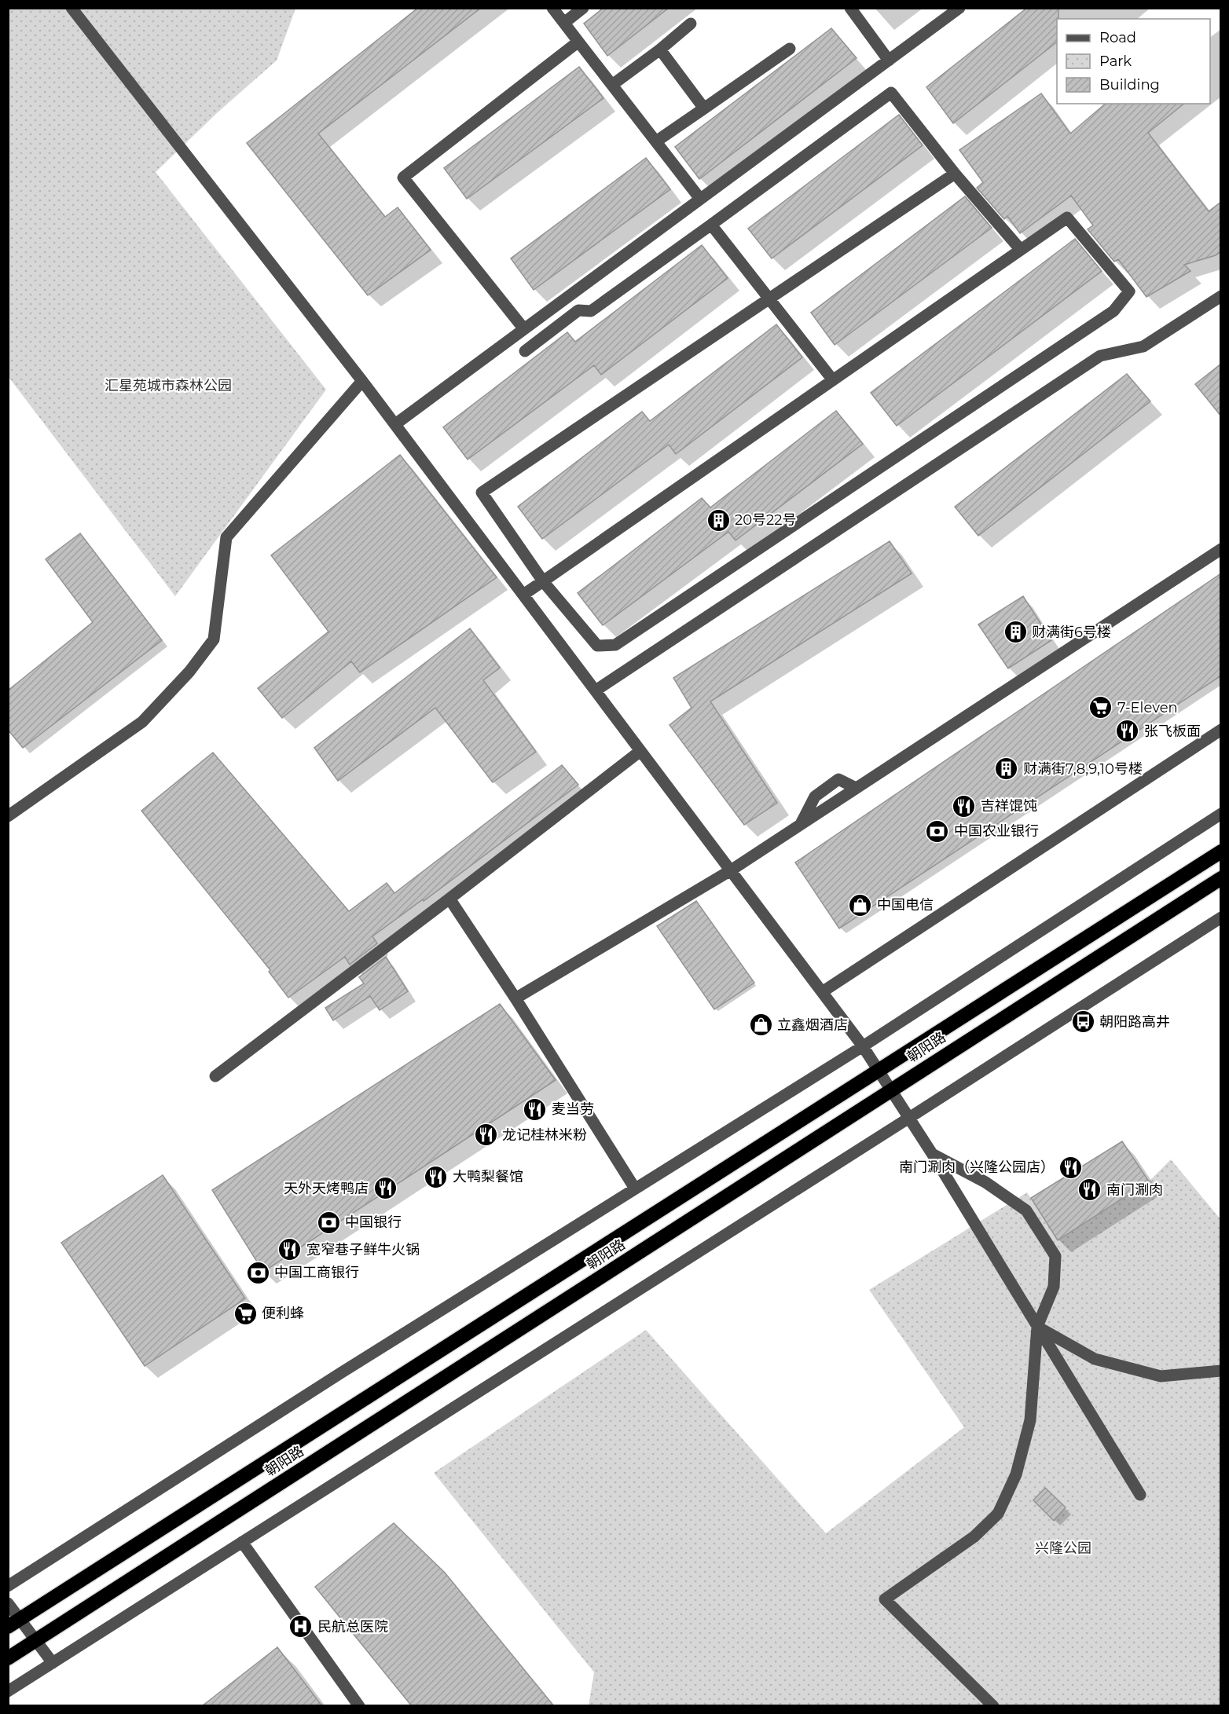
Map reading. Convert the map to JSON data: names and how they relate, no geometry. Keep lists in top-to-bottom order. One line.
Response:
{"streets":{"highway":["朝阳路"]},"parks":["汇星苑城市森林公园","兴隆公园"],"places":{"building":["20号22号","财满街6号楼","财满街7,8,9,10号楼"],"supermarket":["7-Eleven","便利蜂"],"restaurant":["张飞板面","吉祥馄饨","麦当劳","龙记桂林米粉","南门涮肉（兴隆公园店）","大鸭梨餐馆","天外天烤鸭店","南门涮肉","宽窄巷子鲜牛火锅"],"bank":["中国农业银行","中国银行","中国工商银行"],"shop":["中国电信","立鑫烟酒店"],"bus stop":["朝阳路高井"],"hospital":["民航总医院"]},"legend":["Road","Park","Building"]}
